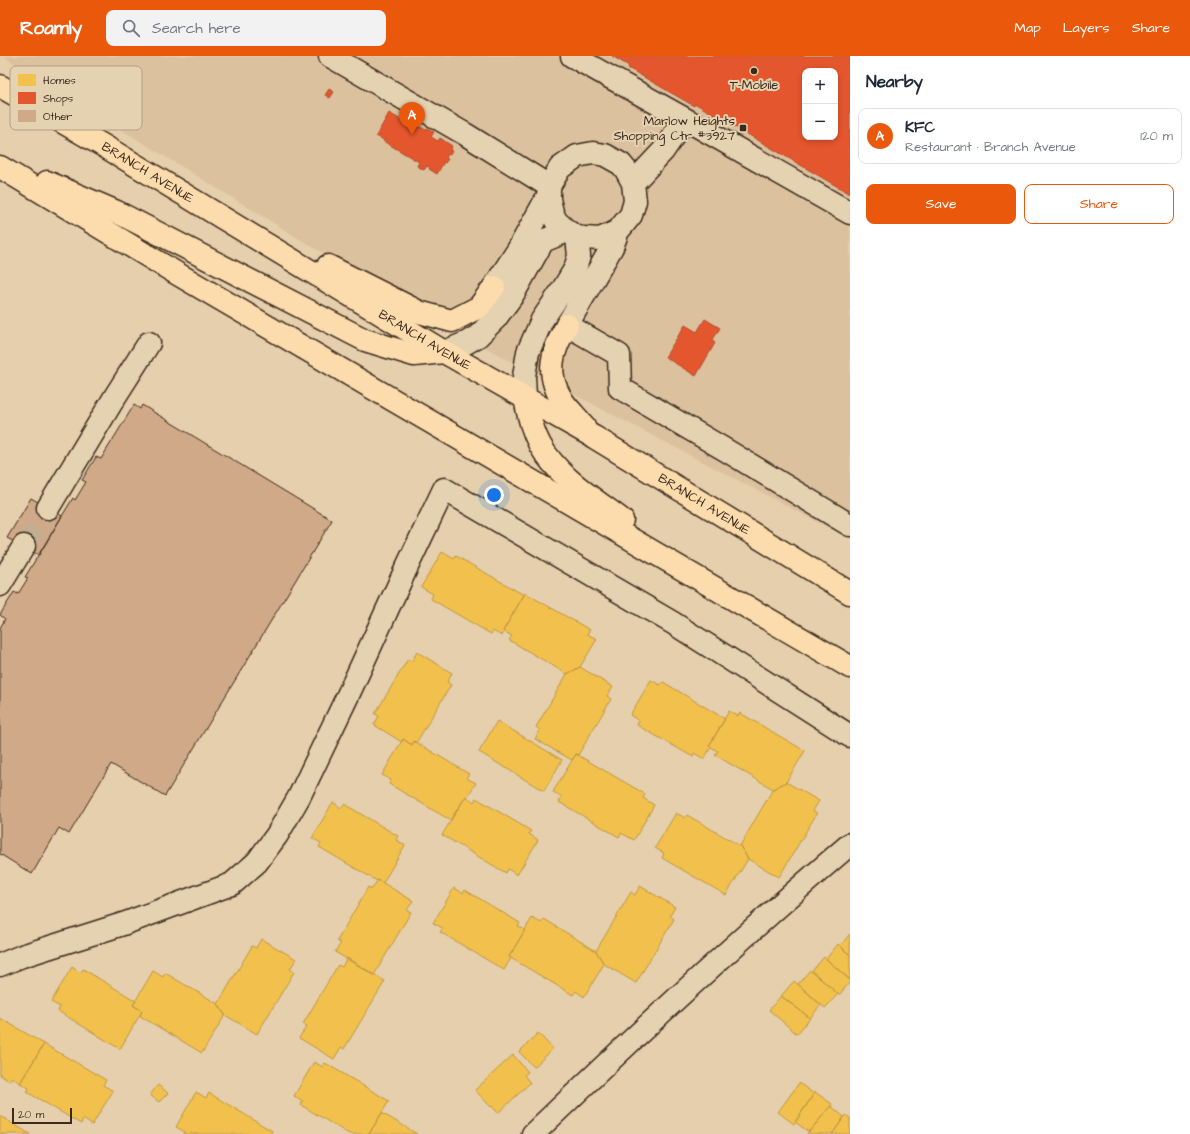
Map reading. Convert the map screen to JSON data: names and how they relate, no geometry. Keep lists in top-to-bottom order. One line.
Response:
{"streets":{"highway":["BRANCH AVENUE"]},"places":{"other":["T-Mobile"],"transit":["Marlow Heights Shopping Ctr #3927"]},"legend":["Homes","Shops","Other"],"scale_bar":"20 m","page":{"header":"Roamly","search":"Search here","nav":["Map","Layers","Share"],"heading":"Nearby","map_buttons":["+","−"],"pins":"A","list":[{"mark":"A","name":"KFC","note":"Restaurant · Branch Avenue","value":"120 m"}],"buttons":["Save","Share"],"scale":"20 m"}}
